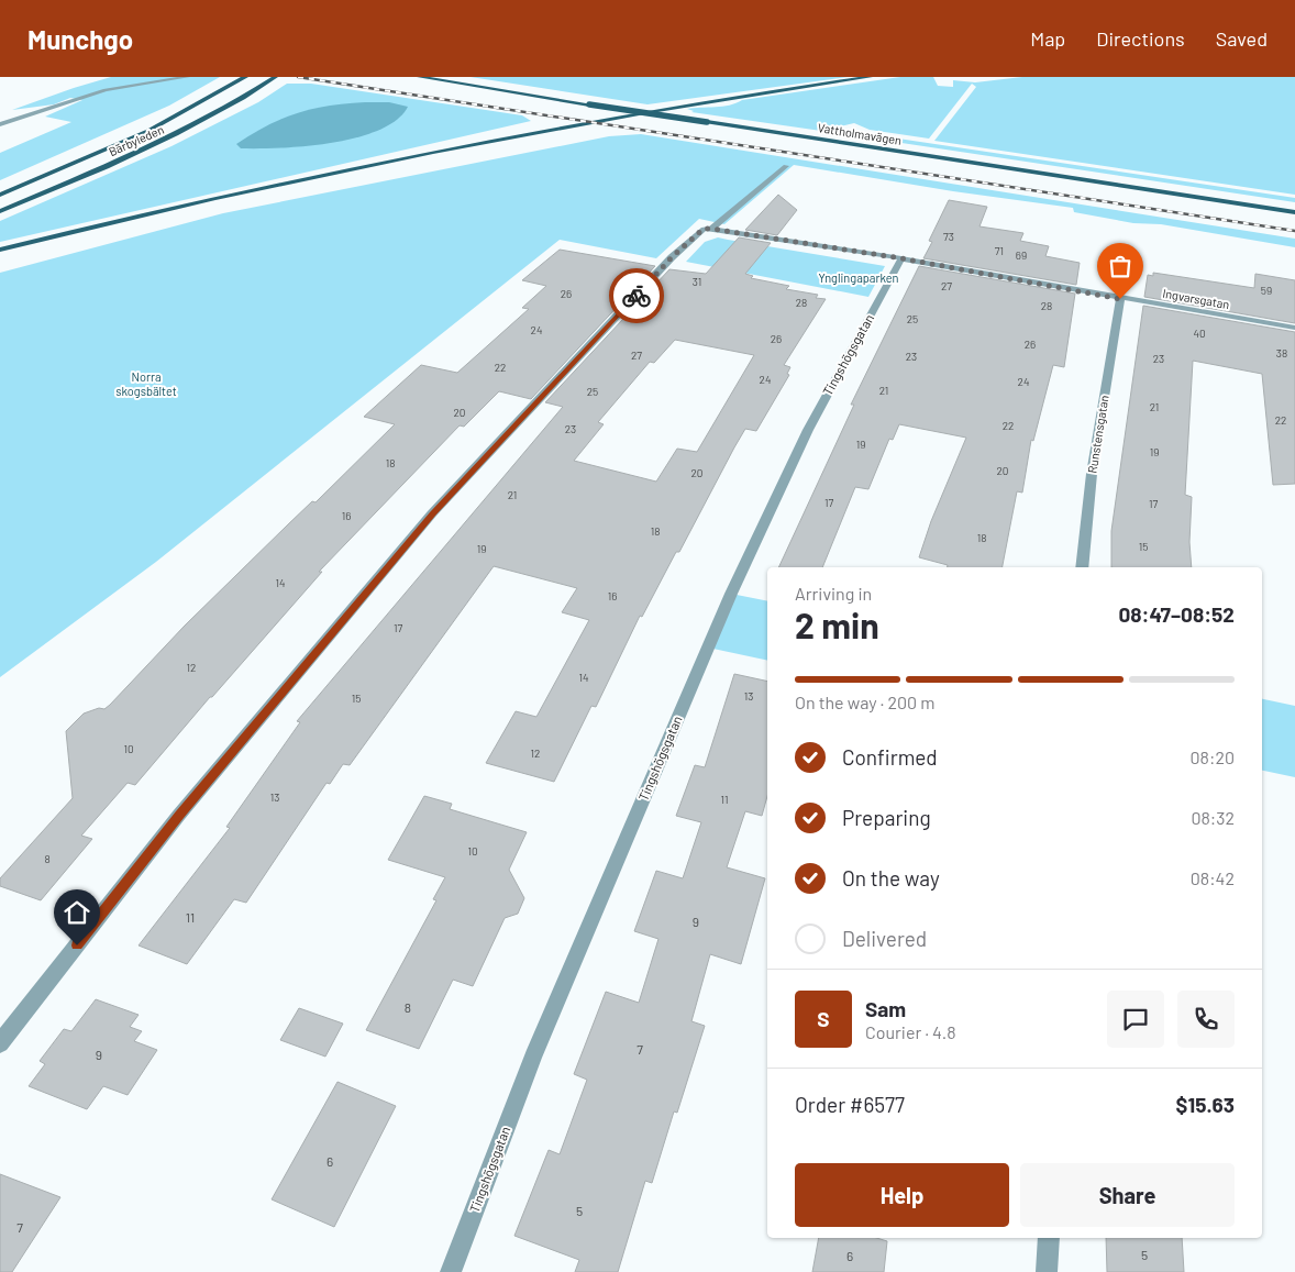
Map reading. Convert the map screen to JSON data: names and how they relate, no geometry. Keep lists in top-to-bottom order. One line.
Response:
{"streets":{"main road":["Vattholmavägen","Bärbyleden"],"street":["Ingvarsgatan","Tingshögsgatan","Runstensgatan"]},"crossings":[["Ingvarsgatan","Tingshögsgatan"],["Ingvarsgatan","Runstensgatan"]],"parks":["Ynglingaparken","Norra skogsbältet"],"house_numbers":["73","71","69","31","27","59","26","28","28","25","24","40","26","26","38","27","23","23","22","24","24","21","25","21","20","22","22","23","19","19","18","20","20","21","17","17","16","18","18","15","19","14","16","17","12","14","13","15","10","12","13","11","10","8","11","9","8","7","9","6","5","7","5","6"],"page":{"header":"Munchgo","nav":["Map","Directions","Saved"],"heading":["2 min","Arriving in","08:47–08:52"],"panel":["Sam","Courier · 4.8","Order #6577","$15.63"],"bar":"On the way · 200 m","list":[["Confirmed","08:20"],["Preparing","08:32"],["On the way","08:42"],"Delivered"],"round":"S","buttons":["Help","Share"]}}
